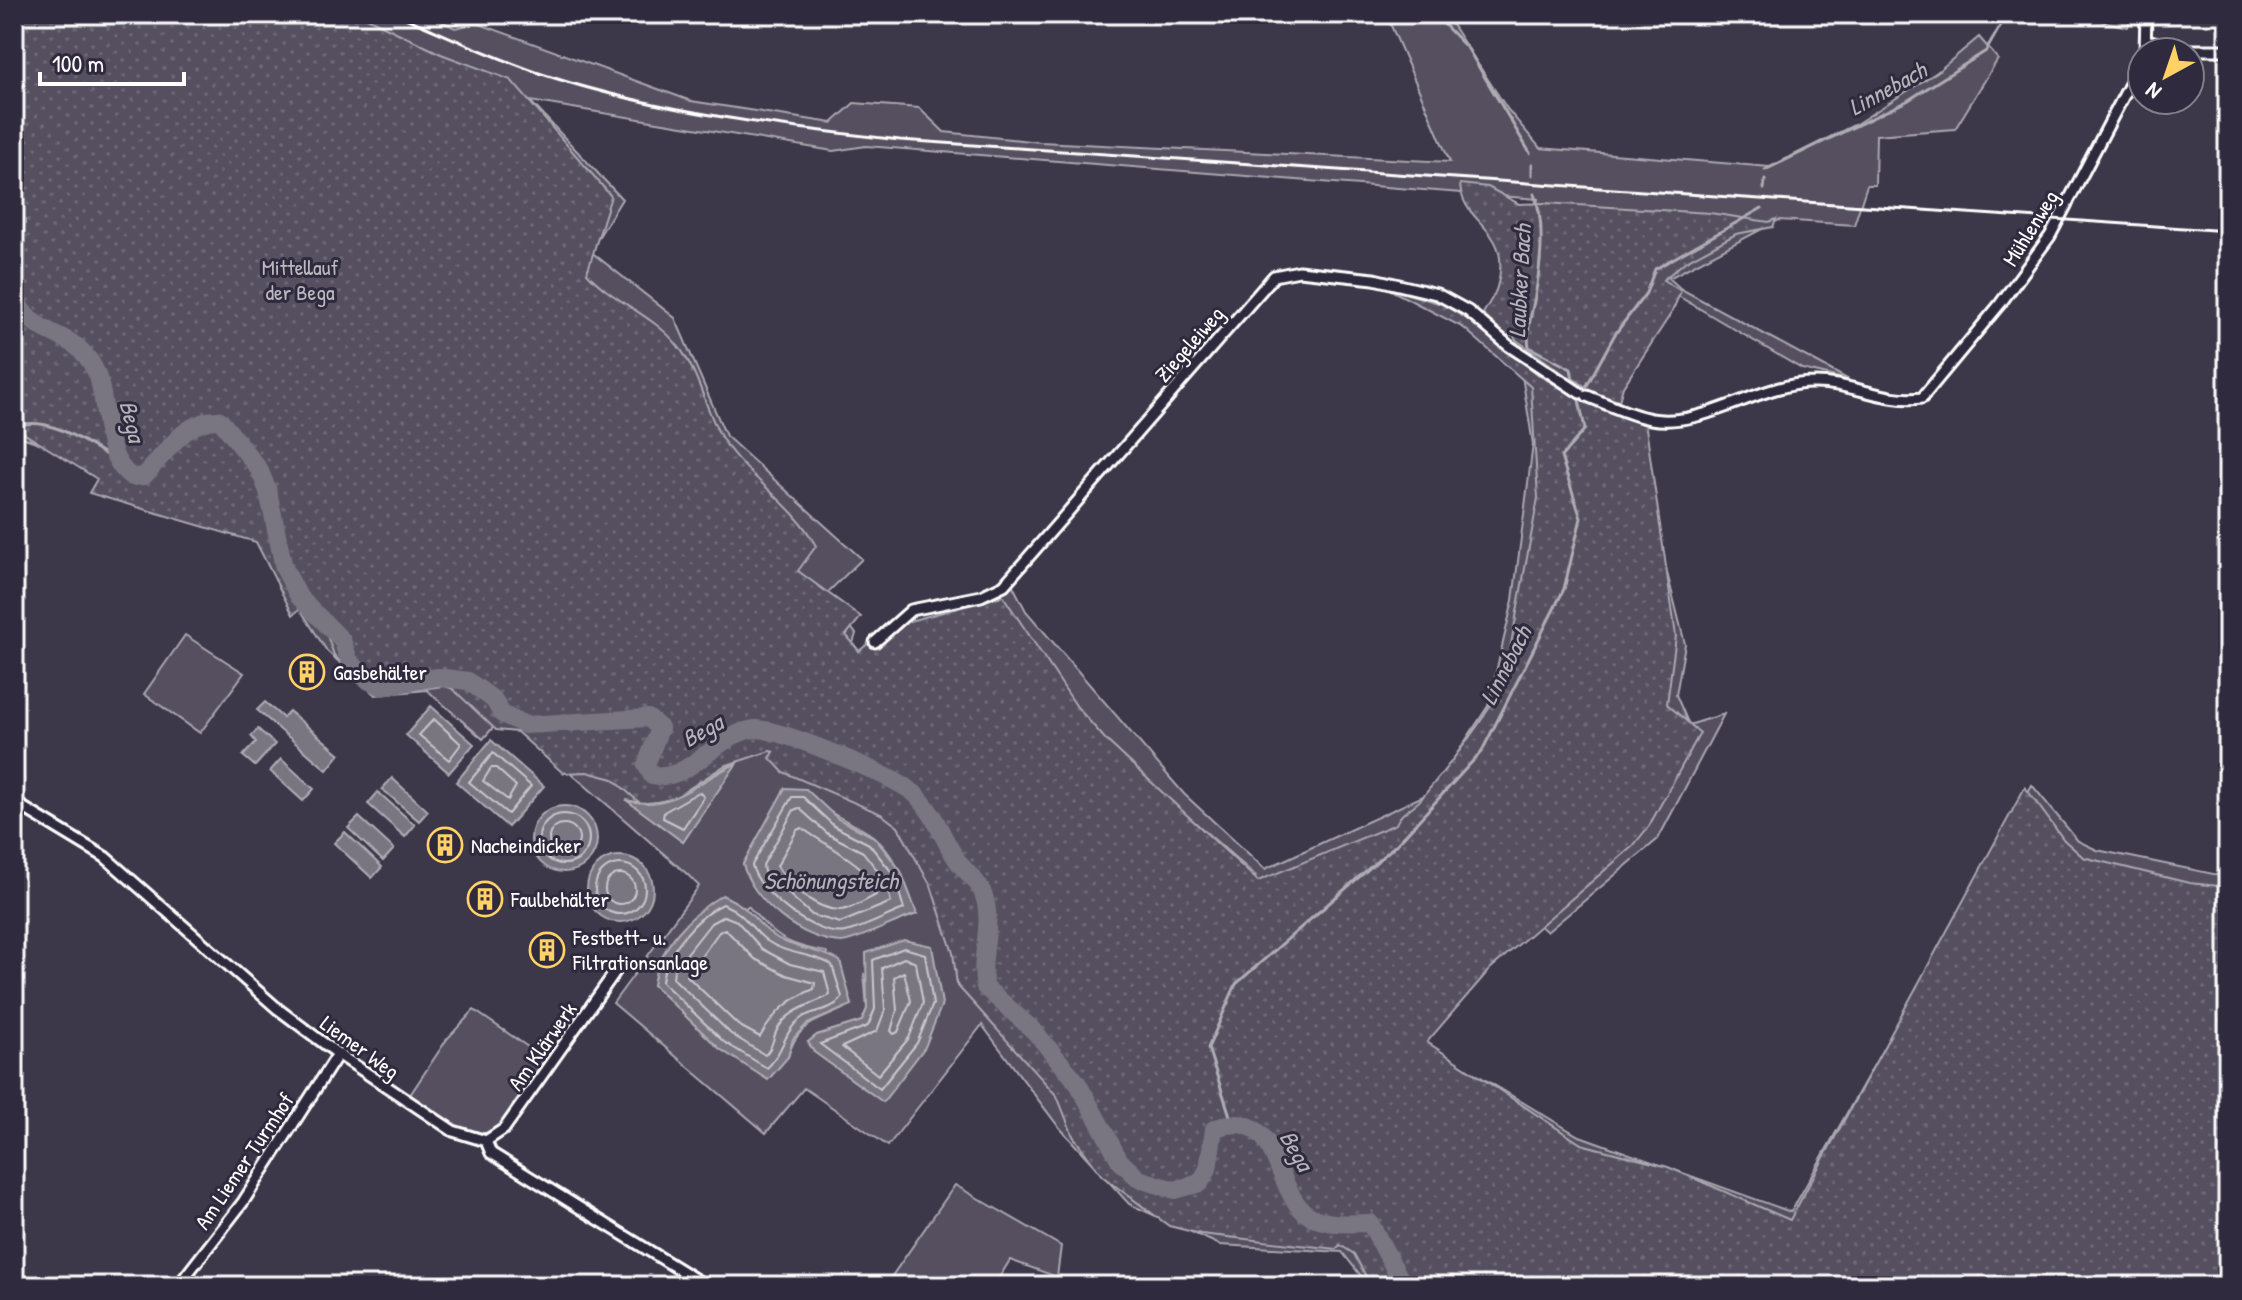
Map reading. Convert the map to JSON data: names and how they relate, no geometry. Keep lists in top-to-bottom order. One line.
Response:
{"streets":{"street":["Mühlenweg","Ziegeleiweg","Am Klärwerk","Liemer Weg","Am Liemer Turmhof"]},"crossings":[["Mühlenweg","Ziegeleiweg"],["Am Klärwerk","Liemer Weg"],["Liemer Weg","Am Liemer Turmhof"]],"water":["Linnebach","Laubker Bach","Bega","Schönungsteich"],"parks":["Mittellauf der Bega"],"places":{"building":["Gasbehälter","Nacheindicker","Faulbehälter","Festbett- u. Filtrationsanlage"]},"scale_bar":"100 m","north":"bottom left"}
